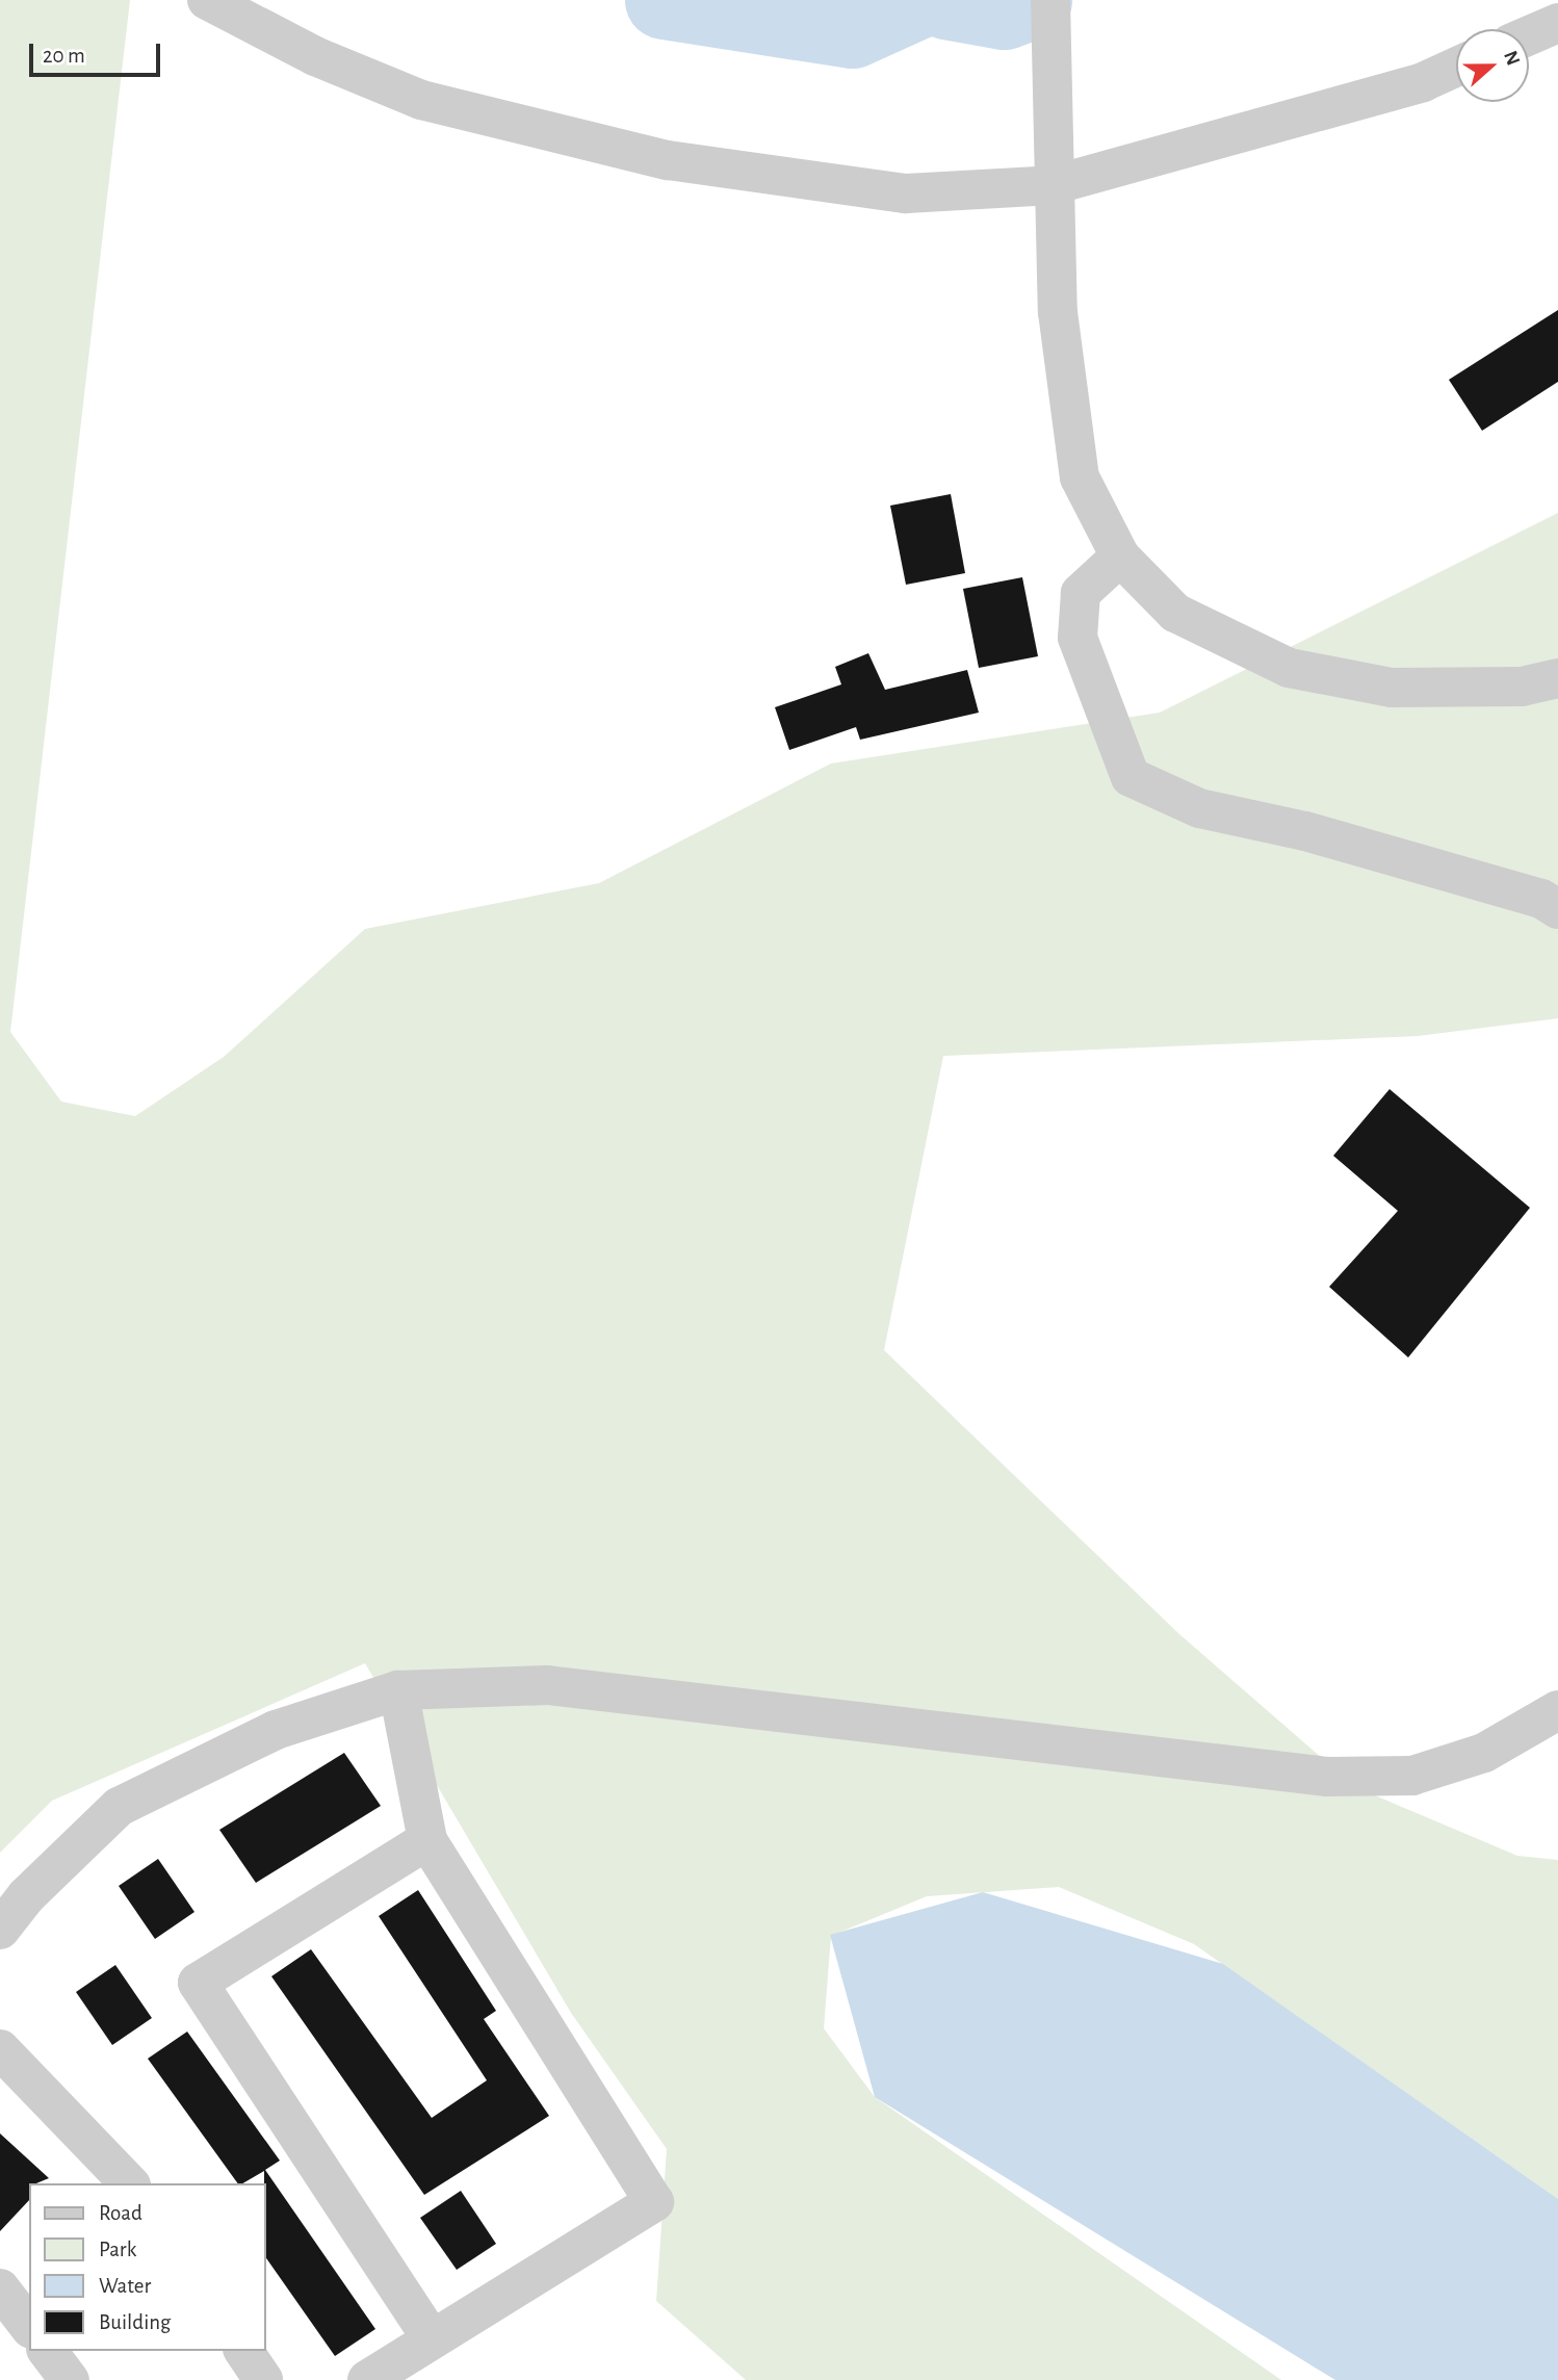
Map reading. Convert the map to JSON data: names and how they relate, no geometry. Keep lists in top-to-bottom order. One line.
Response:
{"legend":["Road","Park","Water","Building"],"scale_bar":"20 m","north":"right"}
